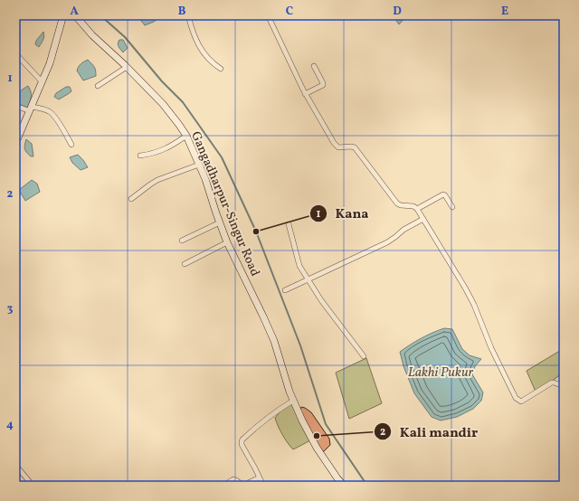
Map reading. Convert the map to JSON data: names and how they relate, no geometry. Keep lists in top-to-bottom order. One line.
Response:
{"streets":{"street":["Gangadharpur-Singur Road"]},"water":["Lakhi Pukur"],"places":["Kana","Kali mandir"],"grid":{"columns":["A","B","C","D","E"],"rows":["1","2","3","4"]}}
